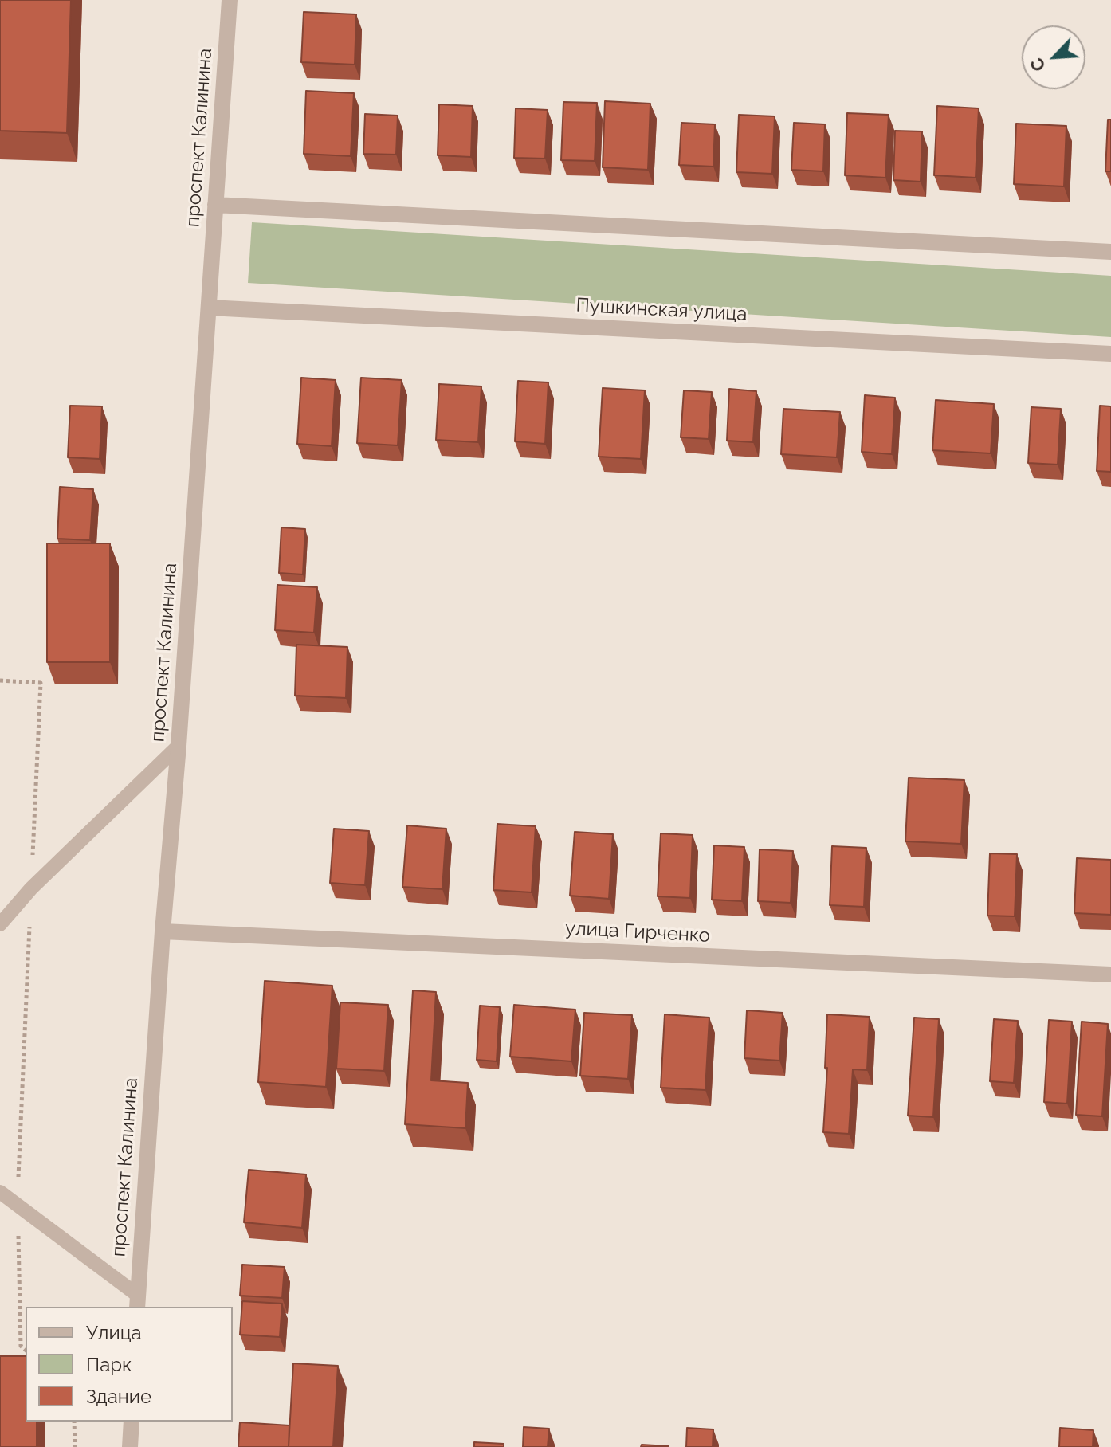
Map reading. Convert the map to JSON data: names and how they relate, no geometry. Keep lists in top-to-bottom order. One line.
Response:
{"streets":{"street":["проспект Калинина","Пушкинская улица","улица Гирченко"]},"crossings":[["проспект Калинина","Пушкинская улица"],["проспект Калинина","улица Гирченко"]],"legend":["Улица","Парк","Здание"],"north":"bottom left"}
